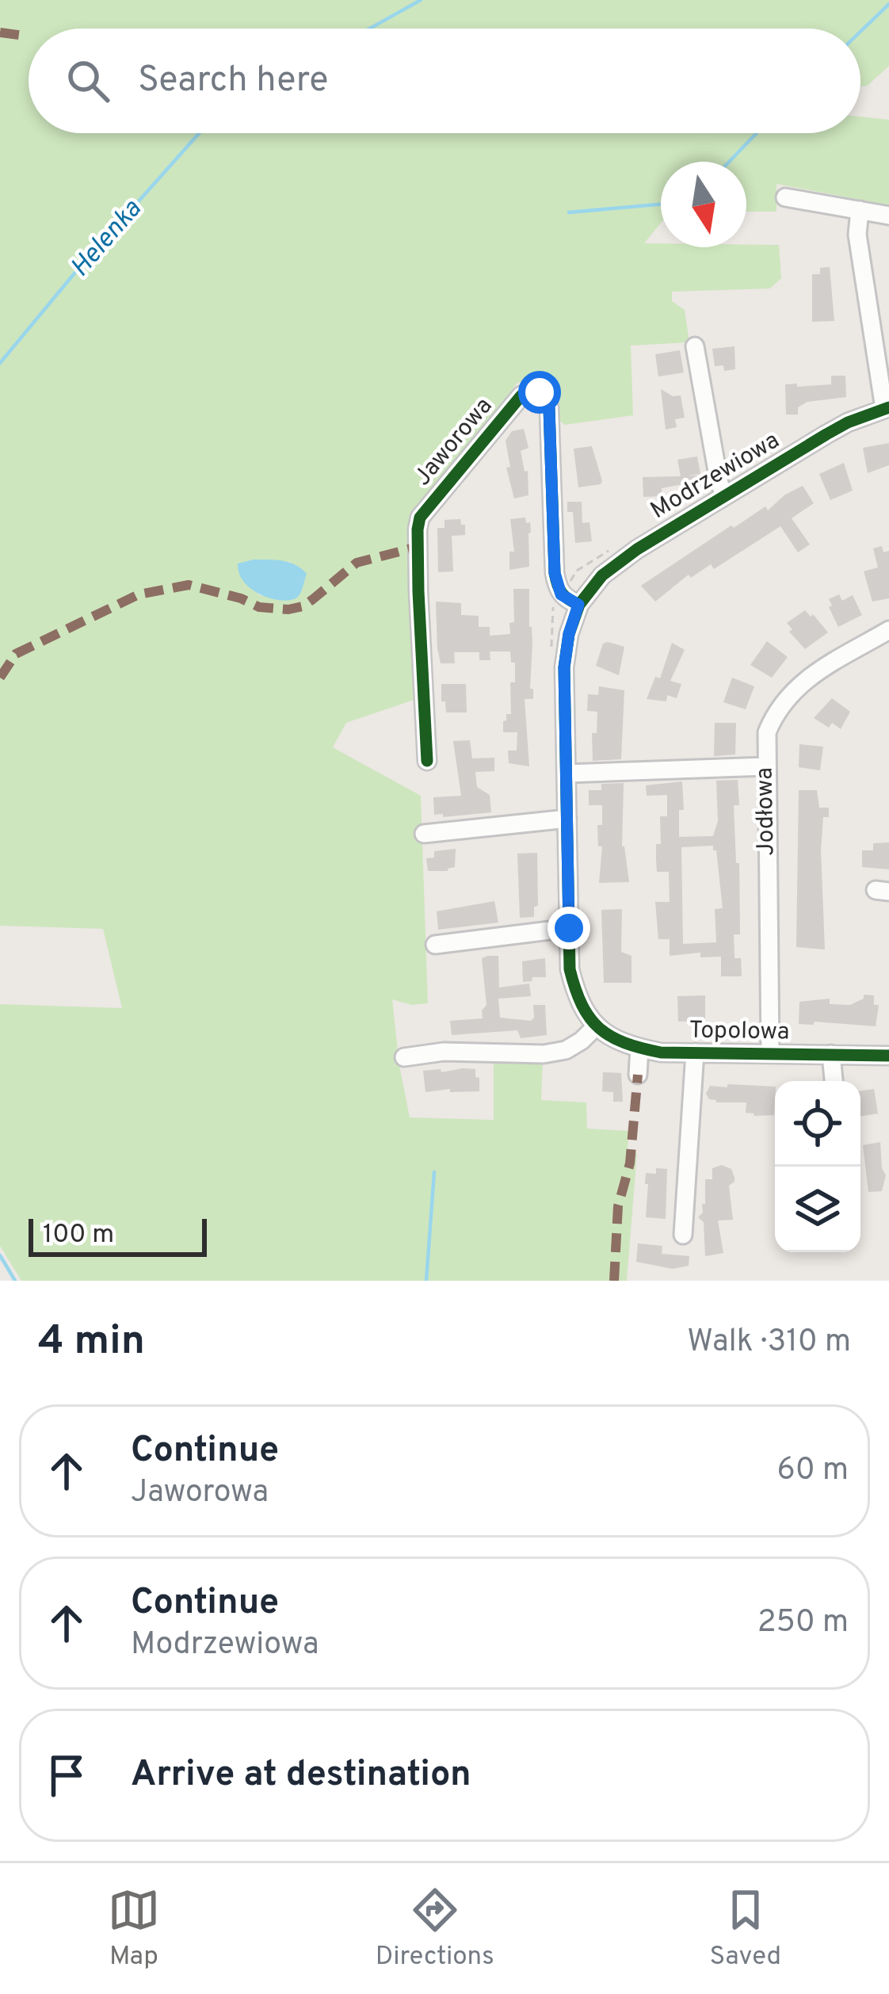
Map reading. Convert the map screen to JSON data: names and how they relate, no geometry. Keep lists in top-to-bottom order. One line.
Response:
{"streets":{"street":["Jaworowa","Modrzewiowa","Jodłowa","Topolowa"]},"crossings":[["Jaworowa","Modrzewiowa"],["Modrzewiowa","Topolowa"],["Jodłowa","Topolowa"]],"water":["Helenka"],"scale_bar":"100 m","north":"bottom","page":{"search":"Search here","scale":"100 m","heading":["4 min","Walk · 310 m"],"list":[["Continue","Jaworowa","60 m"],["Continue","Modrzewiowa","250 m"],"Arrive at destination"],"nav":["Map","Directions","Saved"]}}
